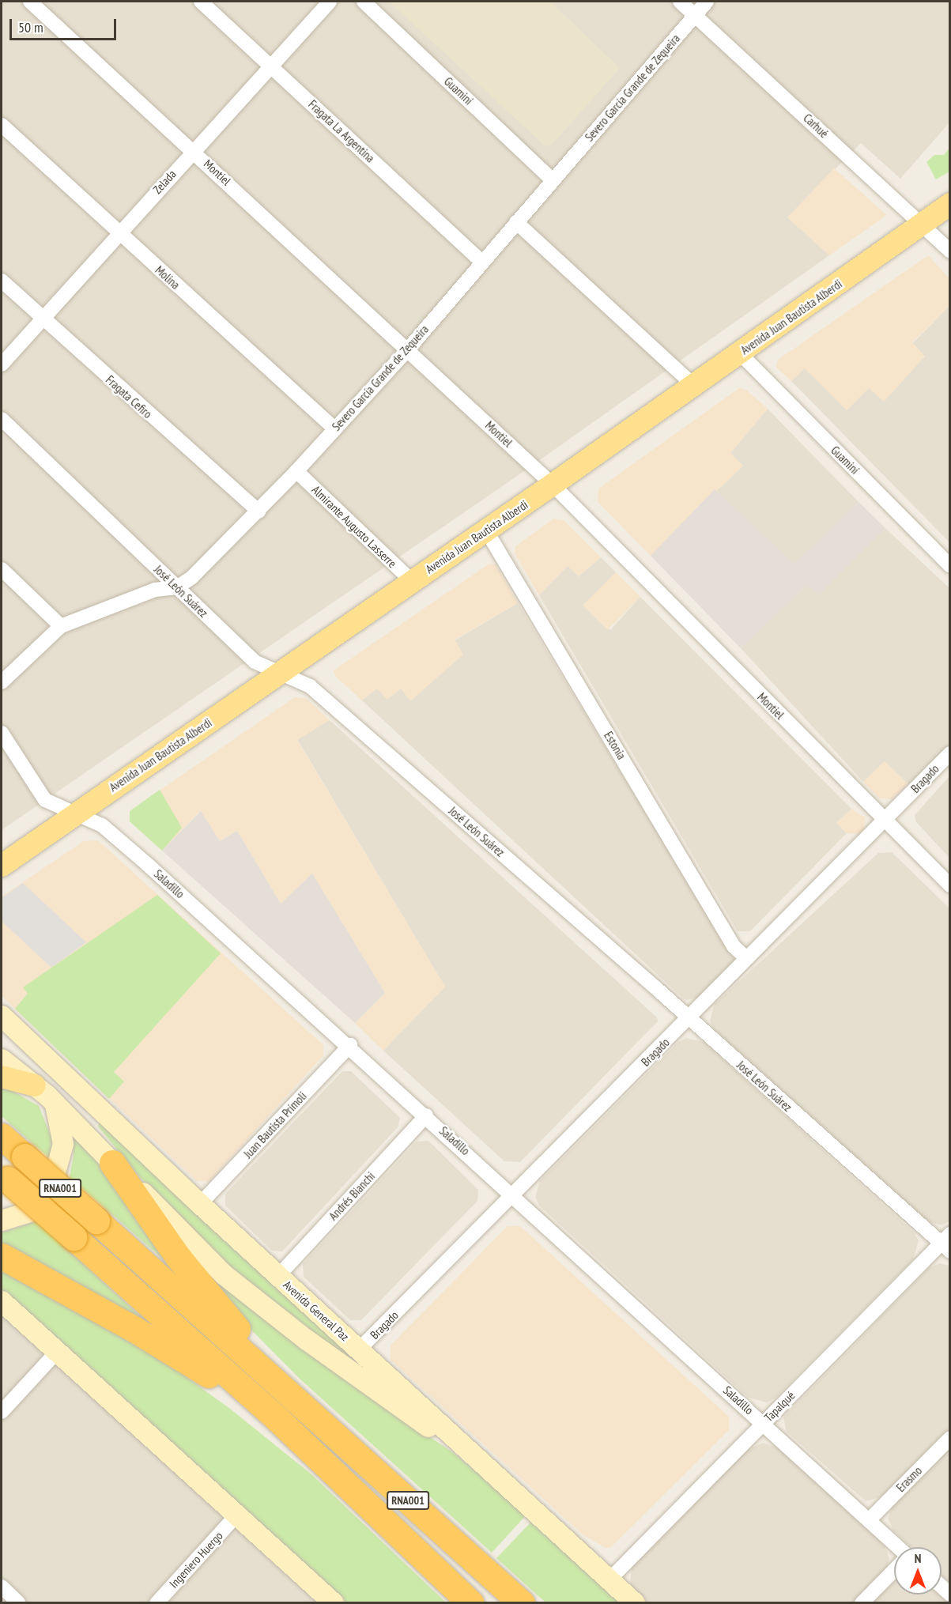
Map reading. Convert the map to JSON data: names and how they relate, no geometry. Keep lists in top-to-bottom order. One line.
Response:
{"streets":{"highway":["RNA001"],"main road":["Avenida Juan Bautista Alberdi"],"street":["Severo García Grande de Zequeira","Guaminí","Carhué","Fragata La Argentina","Montiel","Zelada","Molina","Fragata Cefiro","Almirante Augusto Lasserre","José León Suárez","Estonia","Bragado","Saladillo","Juan Bautista Prímoli","Andrés Bianchi","Avenida General Paz","Tapalqué","Erasmo","Ingeniero Huergo"]},"crossings":[["Severo García Grande de Zequeira","Guaminí"],["Severo García Grande de Zequeira","Carhué"],["Severo García Grande de Zequeira","Fragata La Argentina"],["Severo García Grande de Zequeira","Montiel"],["Severo García Grande de Zequeira","Molina"],["Severo García Grande de Zequeira","Fragata Cefiro"],["Severo García Grande de Zequeira","Almirante Augusto Lasserre"],["Severo García Grande de Zequeira","José León Suárez"],["Guaminí","Avenida Juan Bautista Alberdi"],["Carhué","Avenida Juan Bautista Alberdi"],["Fragata La Argentina","Zelada"],["Montiel","Zelada"],["Montiel","Avenida Juan Bautista Alberdi"],["Montiel","Bragado"],["Zelada","Molina"],["Zelada","Fragata Cefiro"],["Avenida Juan Bautista Alberdi","Almirante Augusto Lasserre"],["Avenida Juan Bautista Alberdi","José León Suárez"],["Avenida Juan Bautista Alberdi","Estonia"],["Avenida Juan Bautista Alberdi","Saladillo"],["José León Suárez","Bragado"],["José León Suárez","Tapalqué"],["Estonia","Bragado"],["Bragado","Saladillo"],["Bragado","Avenida General Paz"],["Saladillo","Juan Bautista Prímoli"],["Saladillo","Andrés Bianchi"],["Saladillo","Tapalqué"],["Saladillo","Erasmo"],["Juan Bautista Prímoli","Avenida General Paz"],["Andrés Bianchi","Avenida General Paz"],["Avenida General Paz","Tapalqué"]],"scale_bar":"50 m","north":"top"}
